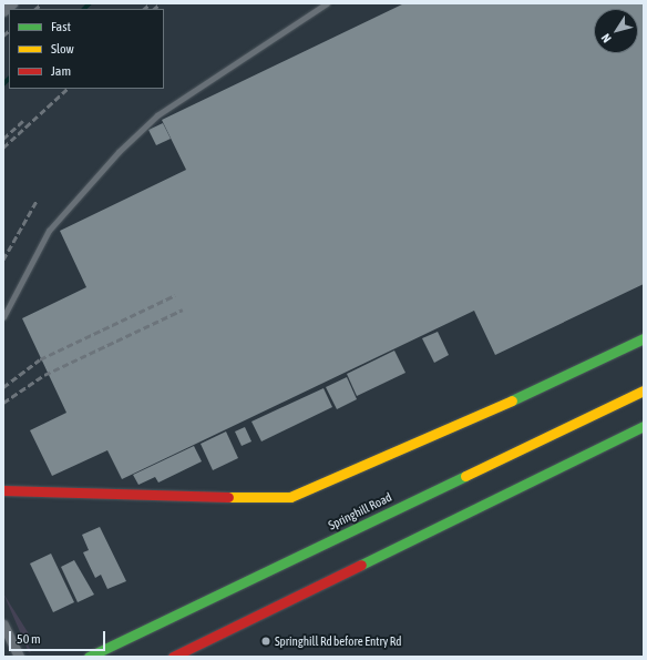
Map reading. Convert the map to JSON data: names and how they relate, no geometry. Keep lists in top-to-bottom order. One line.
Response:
{"streets":{"main road":["Springhill Road"]},"places":["Springhill Rd before Entry Rd"],"legend":["Fast","Slow","Jam"],"scale_bar":"50 m","north":"bottom left"}
